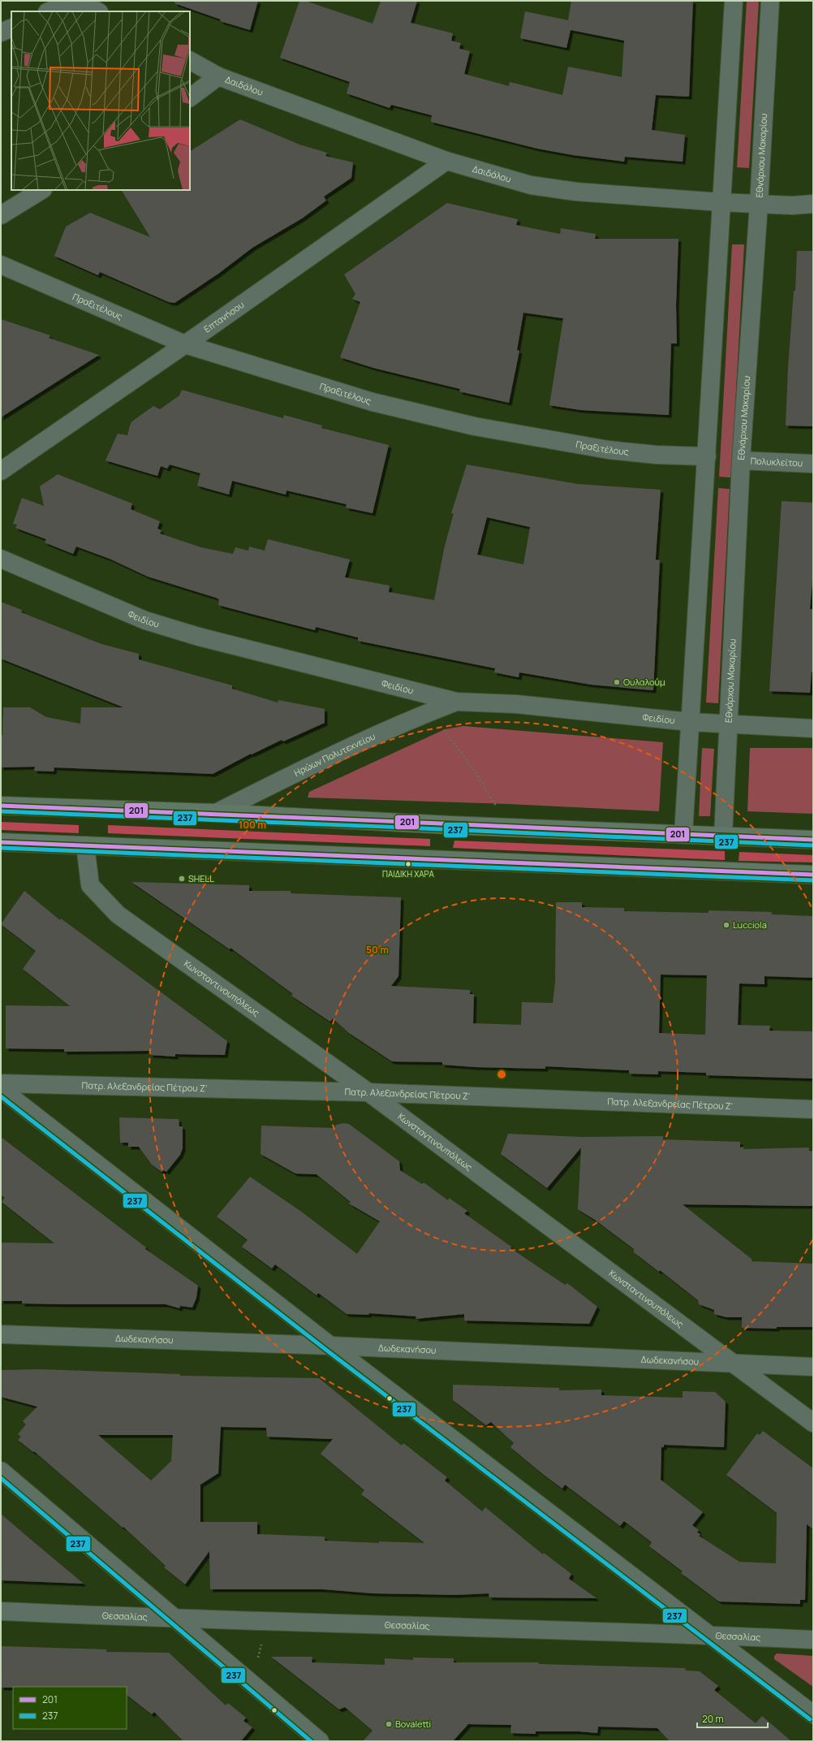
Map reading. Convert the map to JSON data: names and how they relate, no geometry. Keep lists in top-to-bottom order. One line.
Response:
{"streets":{"main road":["Ηρώων Πολυτεχνείου"],"street":["Δαιδάλου","Εθνάρχου Μακαρίου","Πραξιτέλους","Επτανήσου","Πολυκλείτου","Φειδίου","Κωνσταντινουπόλεως","Πατρ. Αλεξανδρείας Πέτρου Ζ’","Δωδεκανήσου","Θεσσαλίας"]},"crossings":[["Δαιδάλου","Εθνάρχου Μακαρίου"],["Δαιδάλου","Επτανήσου"],["Εθνάρχου Μακαρίου","Πολυκλείτου"],["Εθνάρχου Μακαρίου","Φειδίου"],["Εθνάρχου Μακαρίου","Ηρώων Πολυτεχνείου"],["Πραξιτέλους","Επτανήσου"],["Φειδίου","Ηρώων Πολυτεχνείου"],["Κωνσταντινουπόλεως","Πατρ. Αλεξανδρείας Πέτρου Ζ’"],["Κωνσταντινουπόλεως","Δωδεκανήσου"]],"places":["Ουλαλούμ","ΠΑΙΔΙΚΗ ΧΑΡΑ","SHELL","Lucciola","Bovaletti"],"lines":["transit line 201","transit line 237"],"legend":["201","237"],"scale_bar":"20 m","rings":["100 m","50 m"]}
